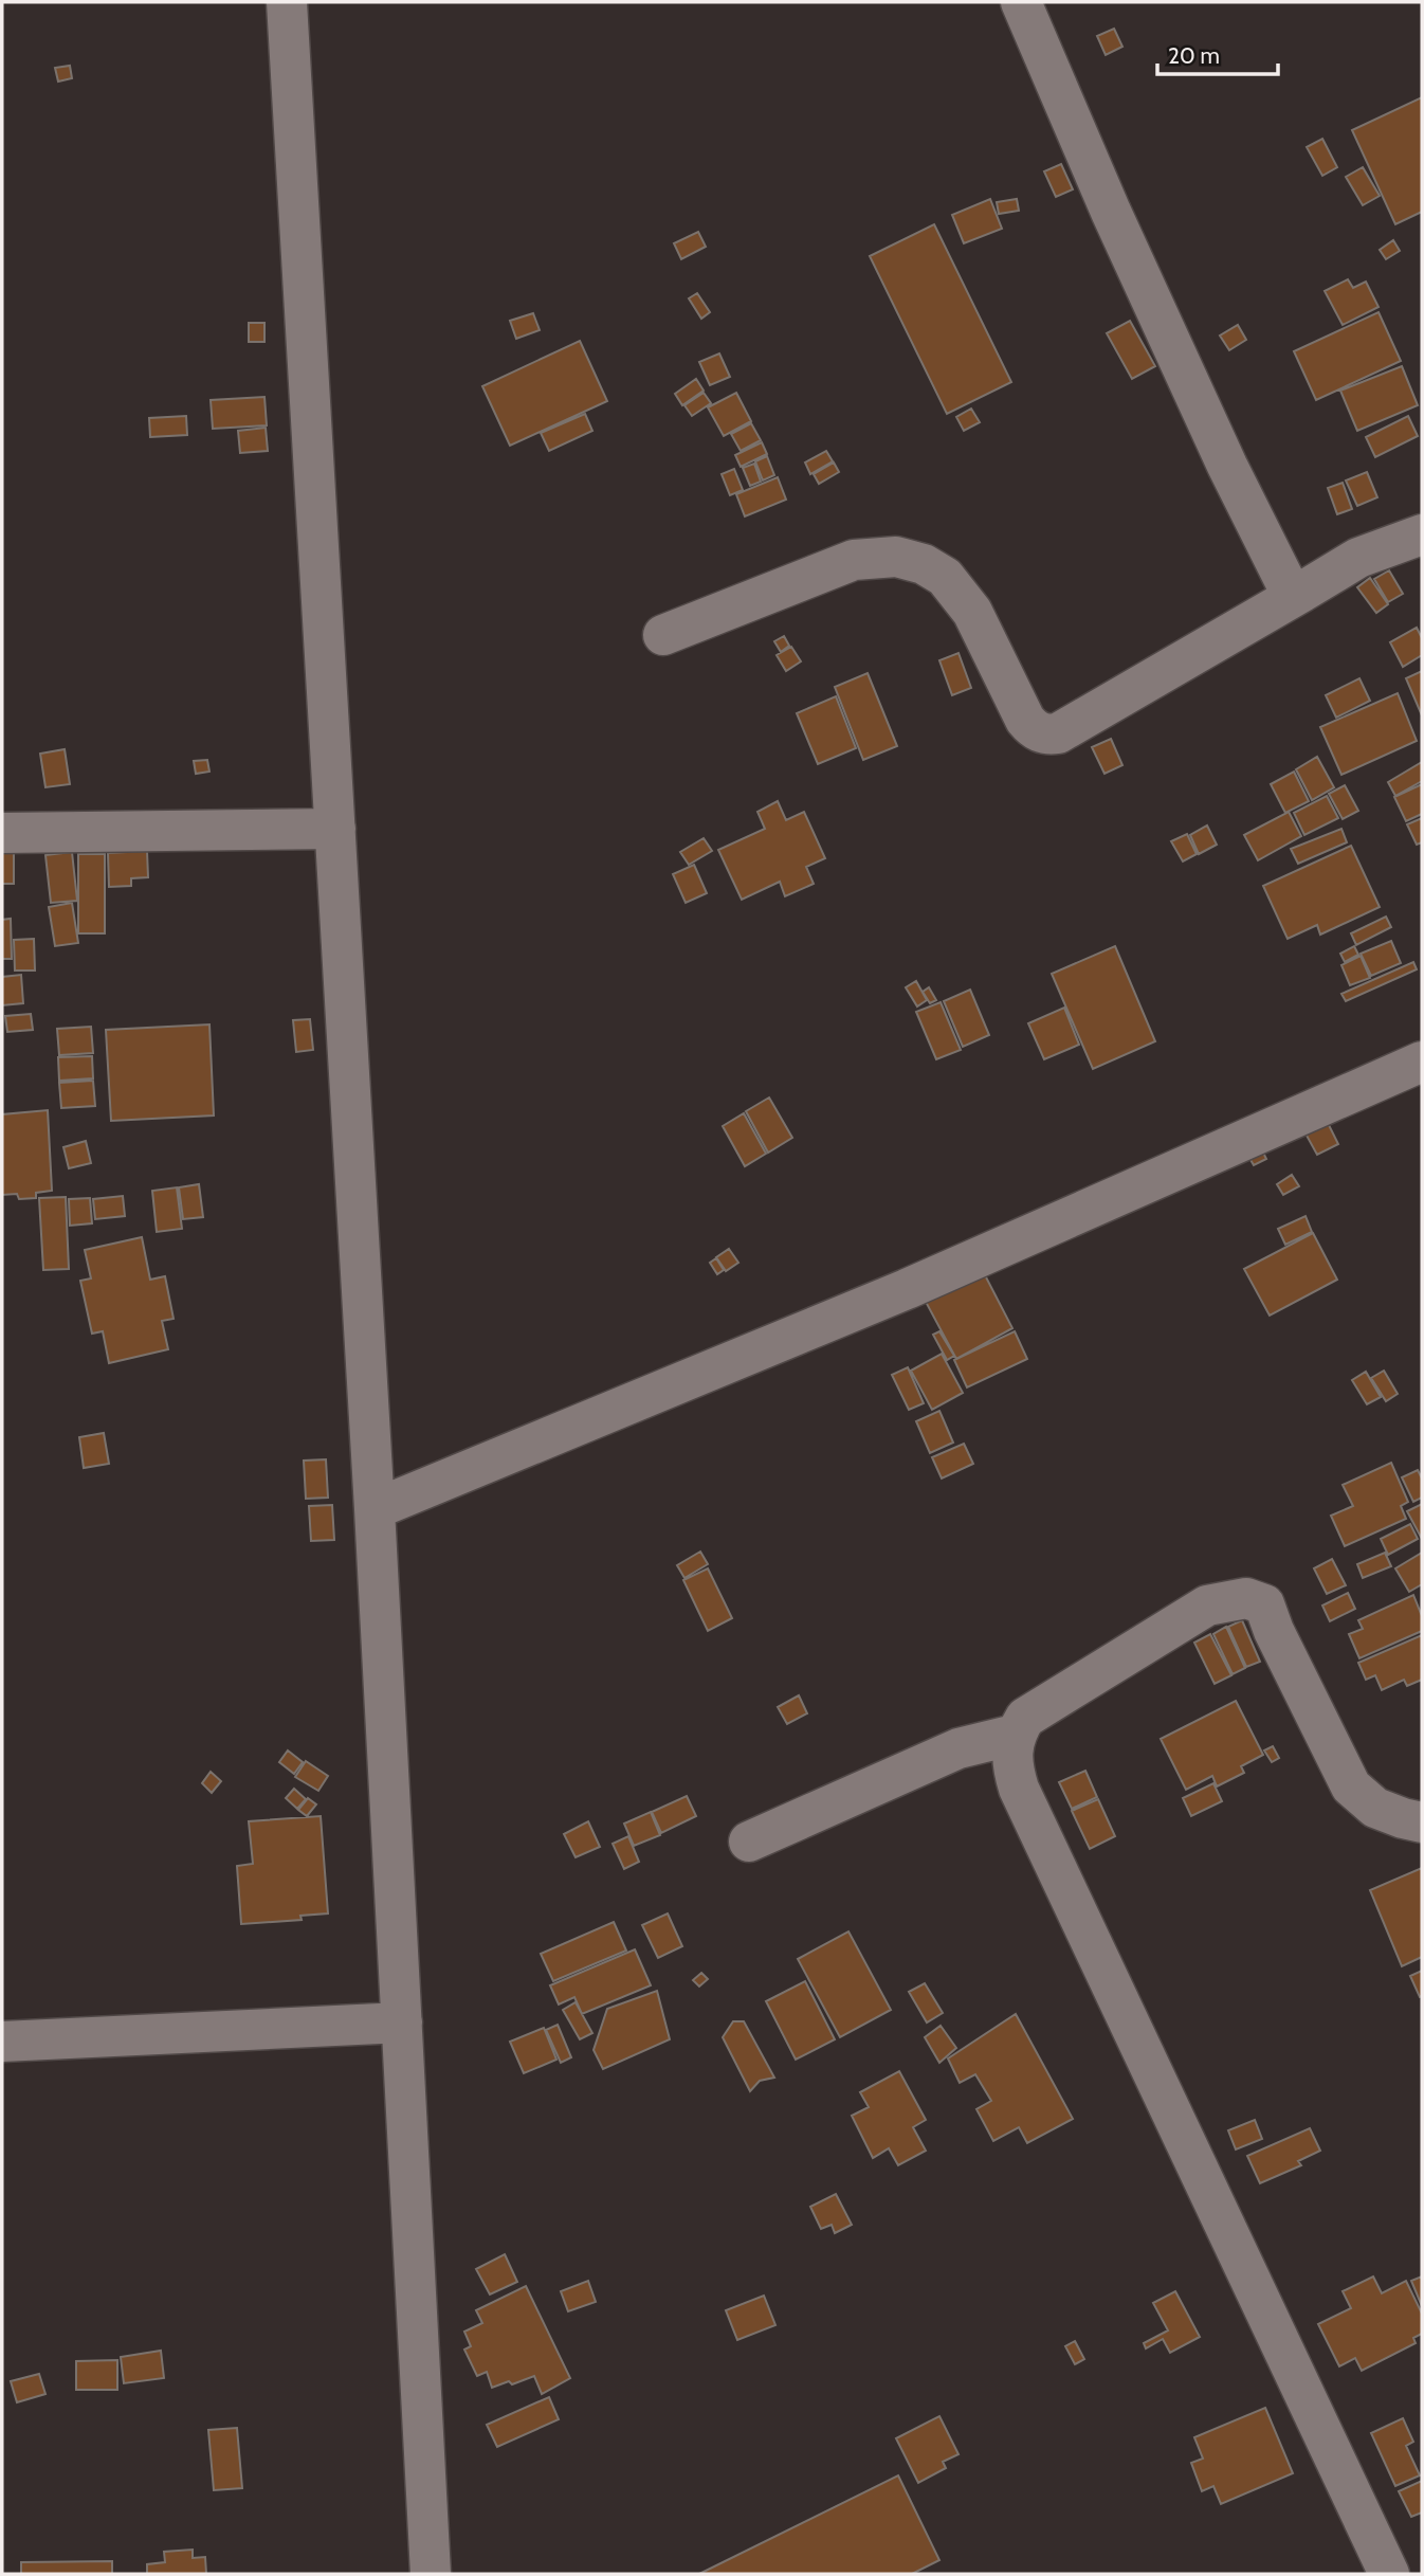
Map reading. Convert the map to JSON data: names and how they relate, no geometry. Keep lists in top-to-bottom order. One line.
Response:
{"scale_bar":"20 m"}
